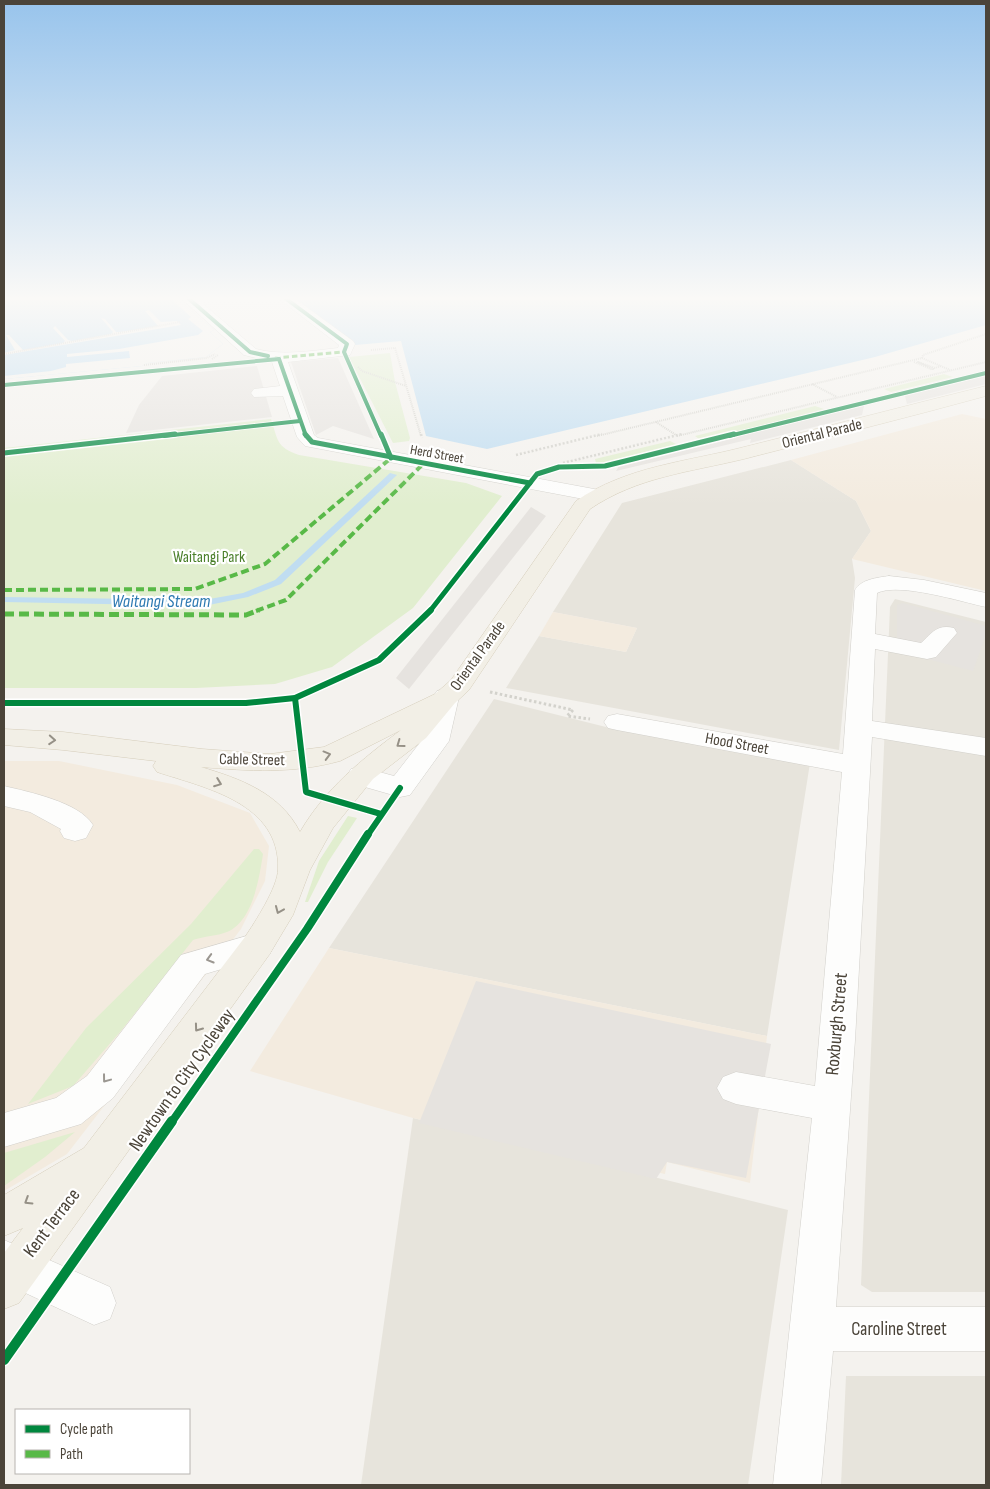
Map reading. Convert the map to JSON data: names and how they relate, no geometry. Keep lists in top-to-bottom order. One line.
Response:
{"streets":{"main road":["Oriental Parade","Cable Street","Kent Terrace"],"street":["Herd Street","Hood Street","Roxburgh Street","Caroline Street"],"cycle path":["Newtown to City Cycleway"]},"crossings":[["Oriental Parade","Herd Street"],["Oriental Parade","Cable Street"],["Oriental Parade","Kent Terrace"],["Hood Street","Roxburgh Street"],["Roxburgh Street","Caroline Street"]],"one_way":["Oriental Parade","Cable Street"],"water":["Waitangi Stream"],"parks":["Waitangi Park"],"legend":["Cycle path","Path"]}
